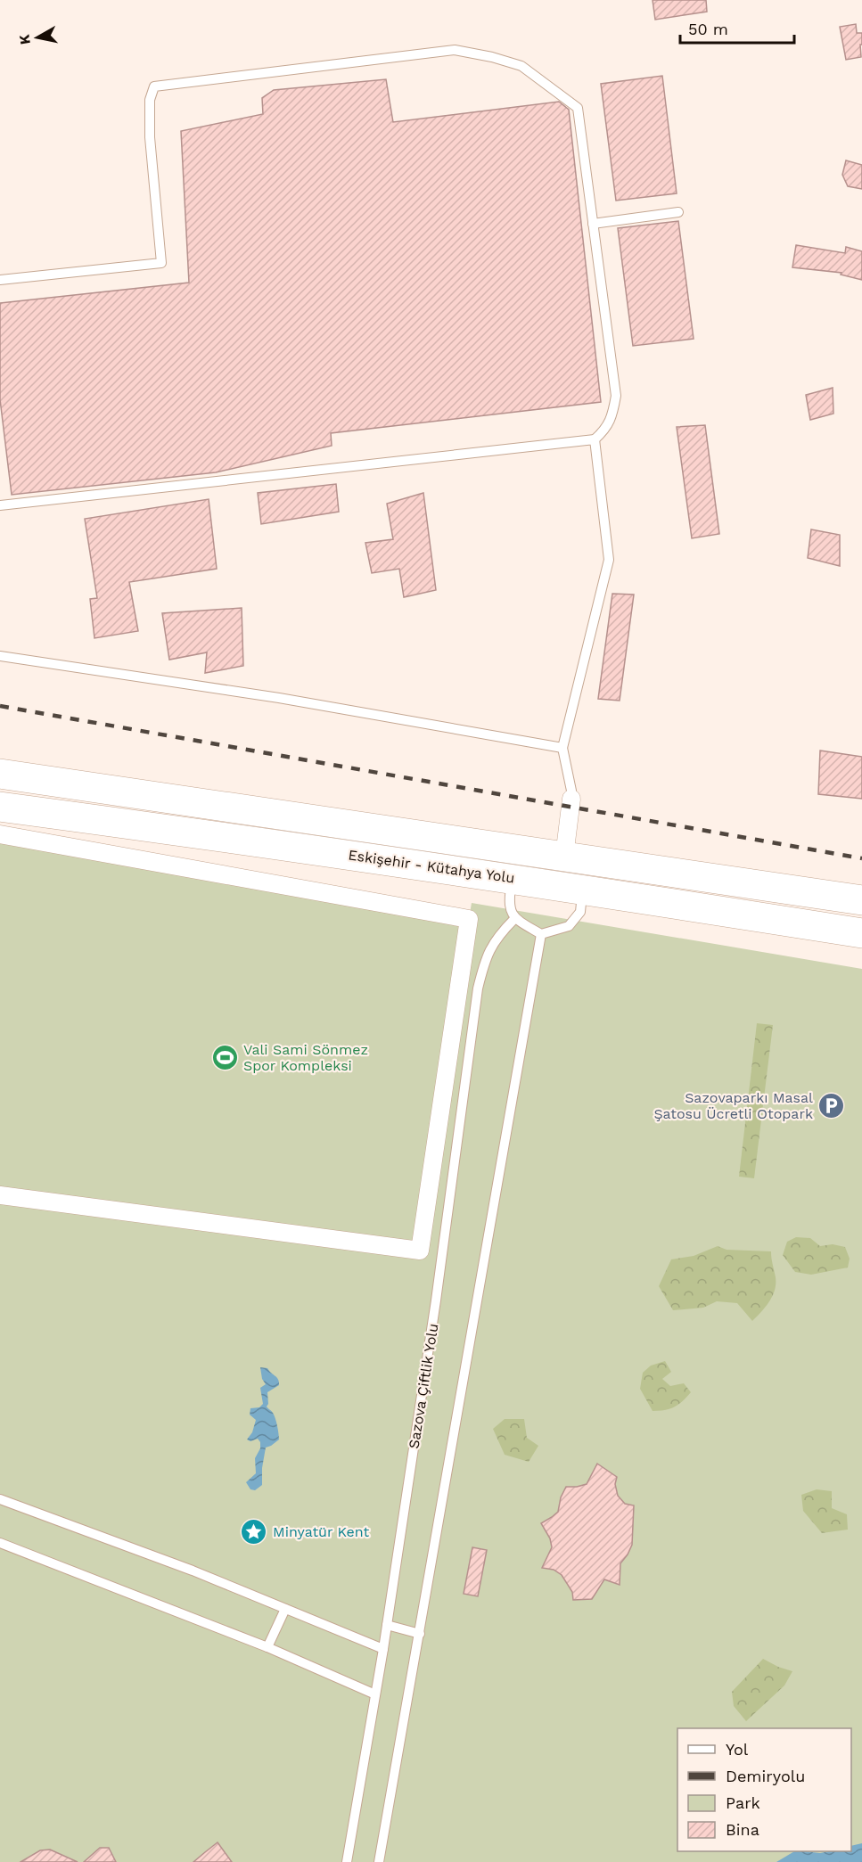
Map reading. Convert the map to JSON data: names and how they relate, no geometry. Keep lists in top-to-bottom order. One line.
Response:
{"streets":{"highway":["Eskişehir - Kütahya Yolu"],"lane":["Sazova Çiftlik Yolu"]},"places":{"sports":["Vali Sami Sönmez Spor Kompleksi"],"parking":["Sazovaparkı Masal Şatosu Ücretli Otopark"],"place":["Minyatür Kent"]},"legend":["Yol","Demiryolu","Park","Bina"],"scale_bar":"50 m","north":"left"}
